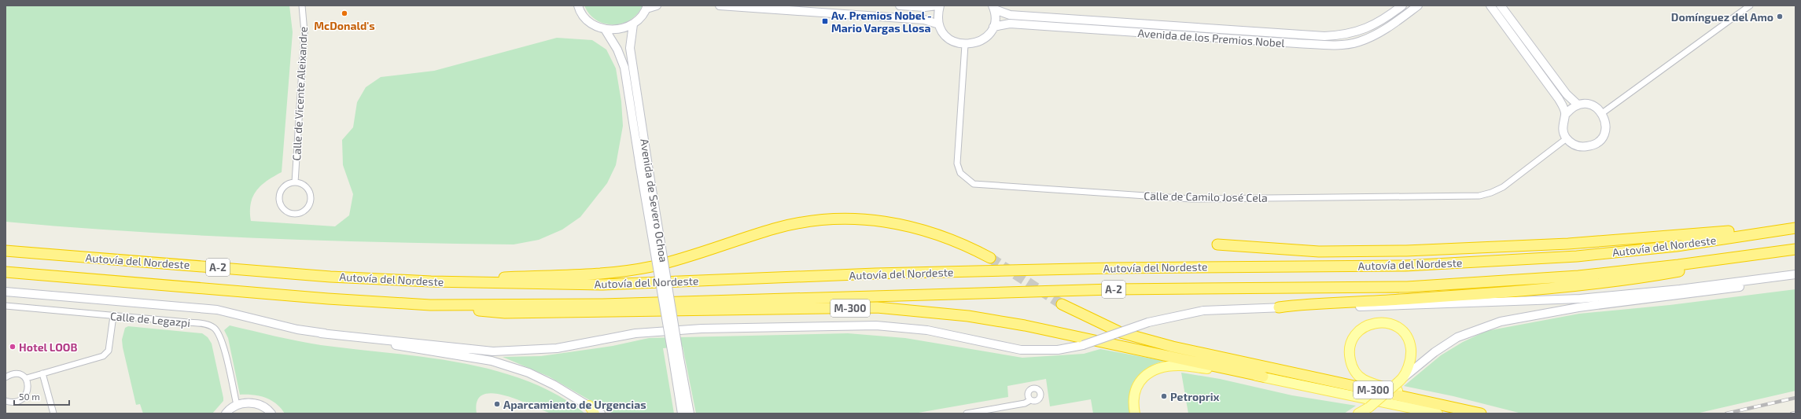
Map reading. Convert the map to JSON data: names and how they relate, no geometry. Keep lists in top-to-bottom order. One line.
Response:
{"streets":{"highway":["Autovía del Nordeste","A-2","M-300"],"street":["Avenida de los Premios Nobel","Calle de Vicente Aleixandre","Calle de Camilo José Cela","Avenida de Severo Ochoa","Calle de Legazpi"]},"crossings":[["Autovía del Nordeste","M-300"]],"places":{"other":["McDonald's","Domínguez del Amo","Hotel LOOB","Petroprix","Aparcamiento de Urgencias"],"transit":["Av. Premios Nobel - Mario Vargas Llosa"]},"scale_bar":"50 m"}
